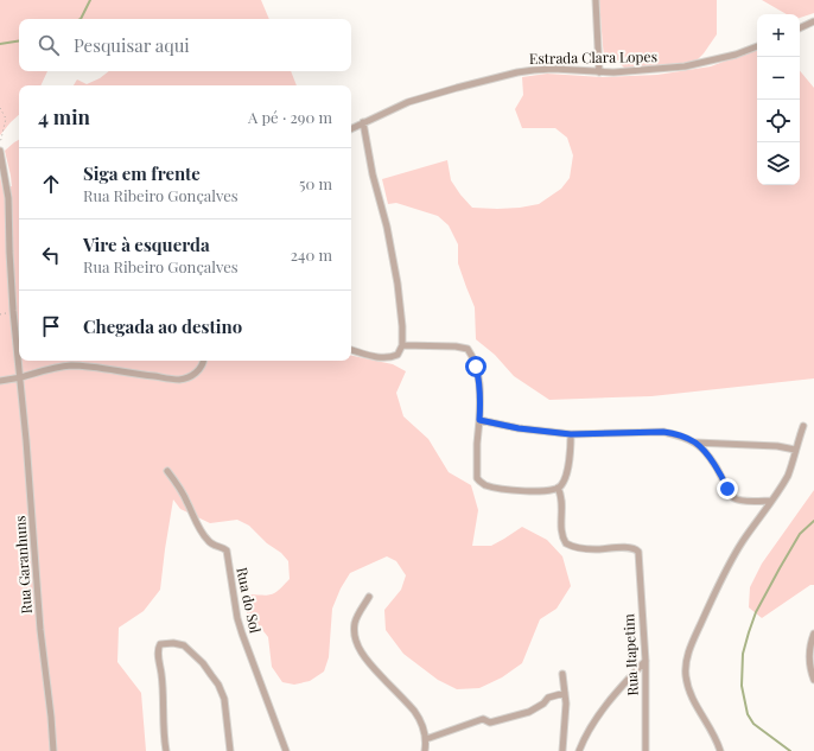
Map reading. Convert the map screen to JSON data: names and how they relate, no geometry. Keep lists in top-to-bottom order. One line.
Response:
{"streets":{"street":["Estrada Clara Lopes","Rua Garanhuns","Rua do Sol","Rua Itapetim"]},"page":{"map_buttons":["+","−"],"search":"Pesquisar aqui","heading":["4 min","A pé · 290 m"],"list":[["Siga em frente","Rua Ribeiro Gonçalves","50 m"],["Vire à esquerda","Rua Ribeiro Gonçalves","240 m"],"Chegada ao destino"]}}
